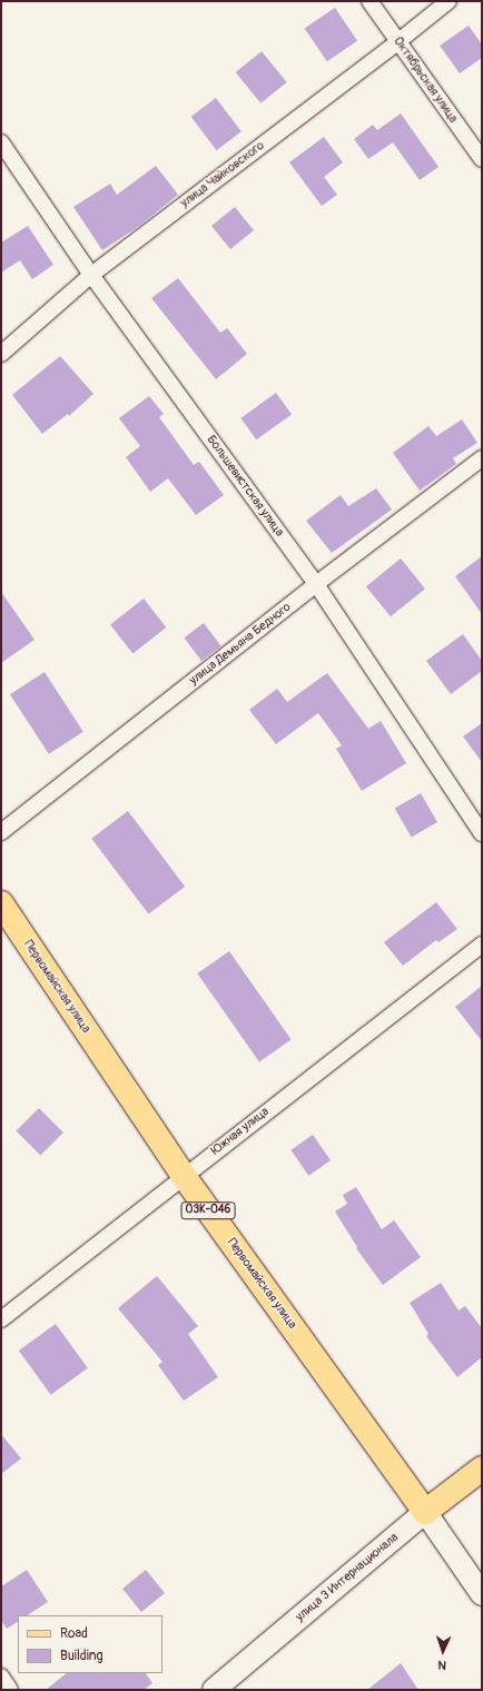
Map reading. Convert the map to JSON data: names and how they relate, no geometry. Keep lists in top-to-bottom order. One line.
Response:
{"streets":{"main road":["Первомайская улица","03К-046","улица 3 Интернационала"],"street":["Октябрьская улица","улица Чайковского","Большевистская улица","улица Демьяна Бедного","Южная улица"]},"crossings":[["Октябрьская улица","улица Чайковского"],["улица Чайковского","Большевистская улица"],["Большевистская улица","улица Демьяна Бедного"],["Первомайская улица","Южная улица"],["Первомайская улица","улица 3 Интернационала"]],"legend":["Road","Building"],"north":"bottom"}
